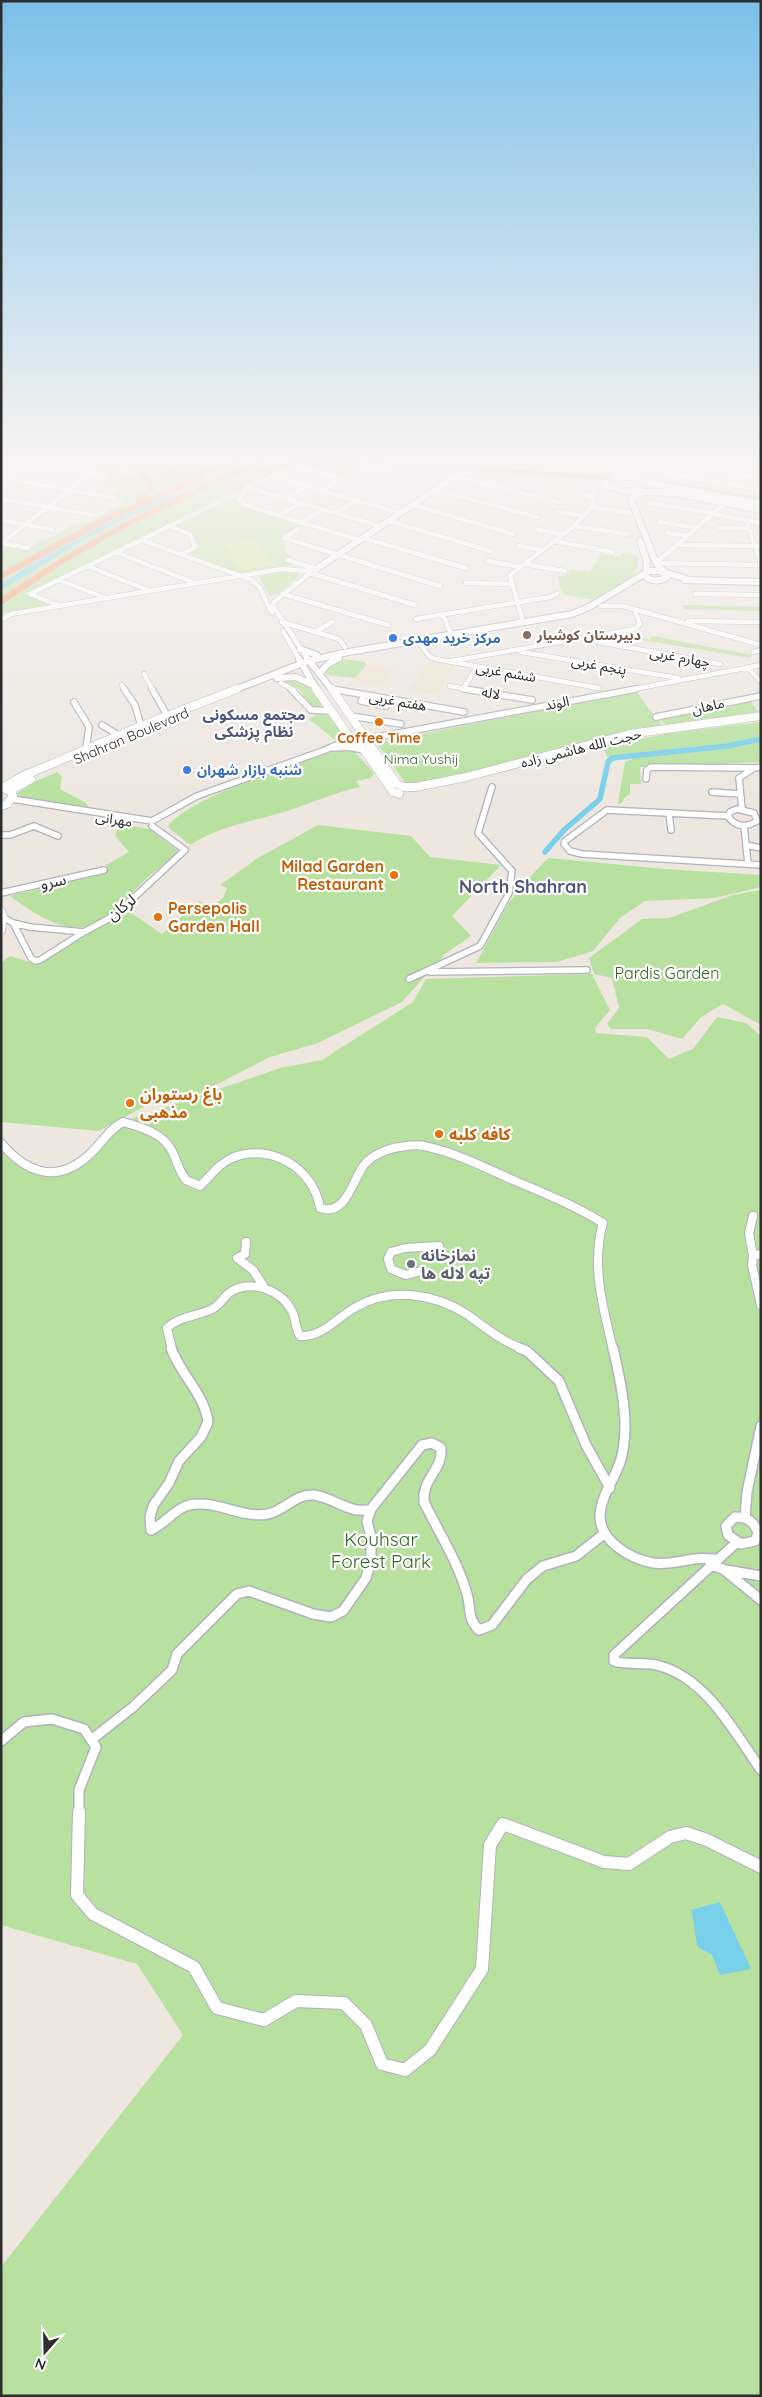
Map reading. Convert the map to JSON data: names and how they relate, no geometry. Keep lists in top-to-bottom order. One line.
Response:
{"streets":{"street":["چهارم غربی","پنجم غربی","ششم غربی","لاله","هفتم غربی","الوند","ماهان","Shahran Boulevard","مهرانی","سرو","لرکان"]},"crossings":[["پنجم غربی","الوند"],["ششم غربی","Shahran Boulevard"],["Shahran Boulevard","مهرانی"],["مهرانی","لرکان"]],"districts":["مجتمع مسکونی نظام پزشکی","North Shahran"],"parks":["Nima Yushij","Pardis Garden","Kouhsar Forest Park"],"places":["دبیرستان کوشیار","مرکز خرید مهدی","Coffee Time","شنبه بازار شهران","Milad Garden Restaurant","Persepolis Garden Hall","باغ رستوران مذهبی","کافه کلبه","نمازخانه تپه لاله ها"],"north":"bottom"}
